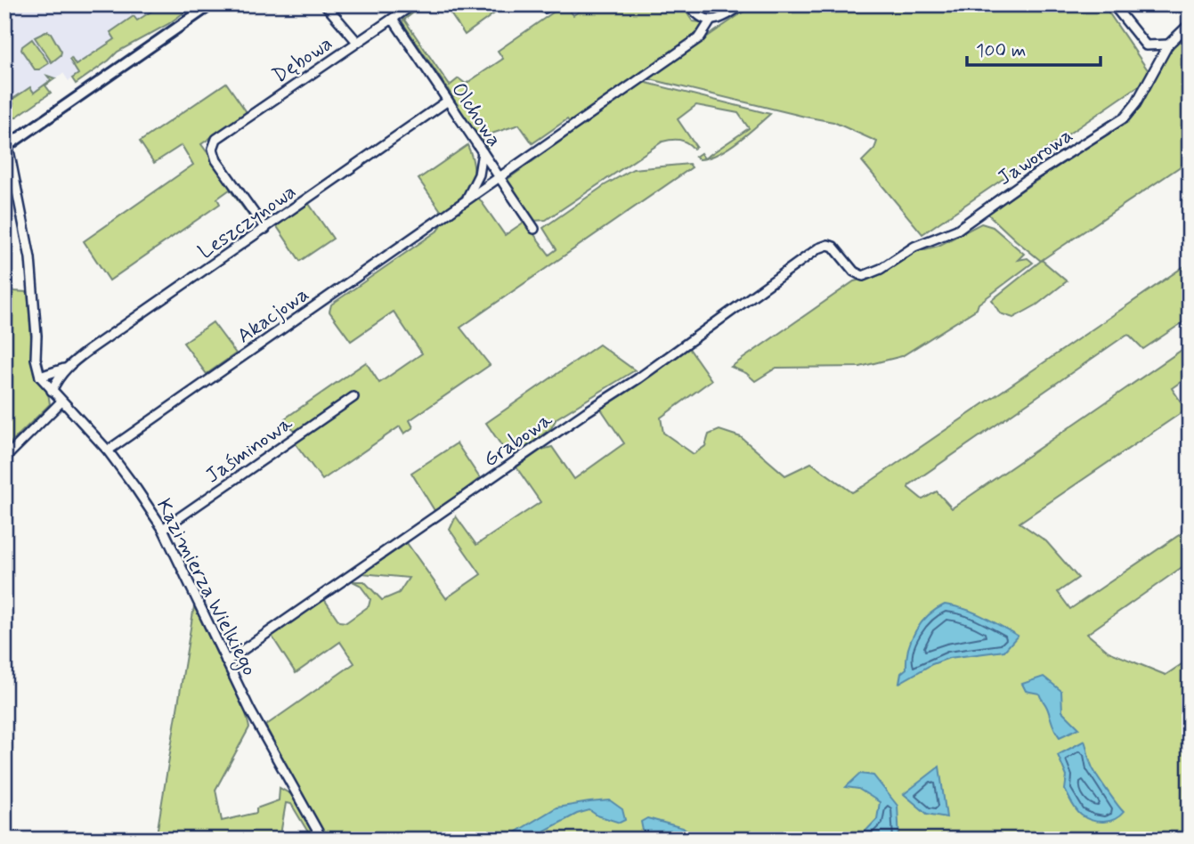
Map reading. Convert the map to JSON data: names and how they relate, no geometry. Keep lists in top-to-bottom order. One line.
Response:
{"streets":{"street":["Dębowa","Olchowa","Jaworowa","Leszczynowa","Akacjowa","Grabowa","Jaśminowa","Kazimierza Wielkiego"]},"crossings":[["Dębowa","Olchowa"],["Dębowa","Leszczynowa"],["Olchowa","Leszczynowa"],["Olchowa","Akacjowa"],["Jaworowa","Grabowa"],["Leszczynowa","Kazimierza Wielkiego"],["Akacjowa","Kazimierza Wielkiego"],["Grabowa","Kazimierza Wielkiego"],["Jaśminowa","Kazimierza Wielkiego"]],"scale_bar":"100 m"}
